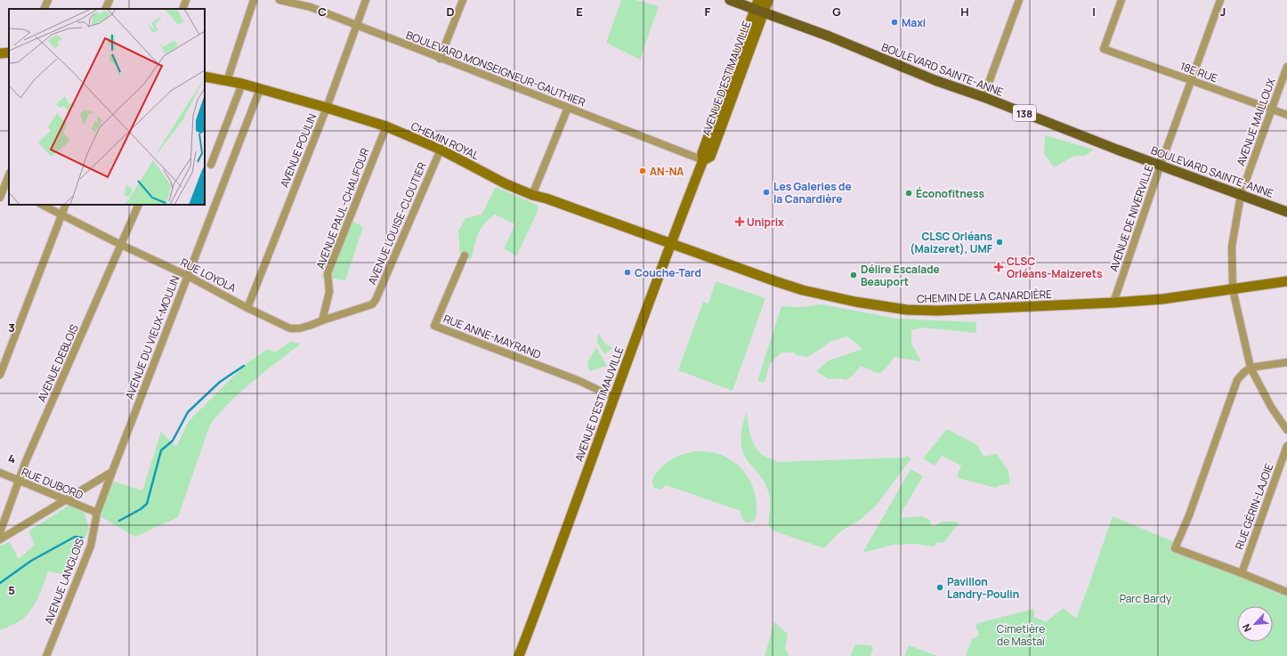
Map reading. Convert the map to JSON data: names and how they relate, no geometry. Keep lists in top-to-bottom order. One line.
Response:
{"streets":{"main road":["BOULEVARD SAINTE-ANNE","AVENUE D'ESTIMAUVILLE","138","CHEMIN ROYAL","CHEMIN DE LA CANARDIÈRE"],"street":["BOULEVARD MONSEIGNEUR-GAUTHIER","18E RUE","AVENUE MAILLOUX","AVENUE POULIN","AVENUE PAUL-CHALIFOUR","AVENUE DE NIVERVILLE","AVENUE LOUISE-CLOUTIER","RUE LOYOLA","RUE ANNE-MAYRAND","AVENUE DU VIEUX-MOULIN","AVENUE DEBLOIS","RUE DUBORD","RUE GÉRIN-LAJOIE","AVENUE LANGLOIS"]},"crossings":[["BOULEVARD MONSEIGNEUR-GAUTHIER","AVENUE D'ESTIMAUVILLE"],["BOULEVARD MONSEIGNEUR-GAUTHIER","AVENUE POULIN"],["BOULEVARD SAINTE-ANNE","AVENUE D'ESTIMAUVILLE"],["BOULEVARD SAINTE-ANNE","AVENUE MAILLOUX"],["BOULEVARD SAINTE-ANNE","AVENUE DE NIVERVILLE"],["18E RUE","AVENUE MAILLOUX"],["18E RUE","AVENUE DE NIVERVILLE"],["AVENUE D'ESTIMAUVILLE","CHEMIN ROYAL"],["AVENUE D'ESTIMAUVILLE","CHEMIN DE LA CANARDIÈRE"],["AVENUE D'ESTIMAUVILLE","RUE ANNE-MAYRAND"],["AVENUE MAILLOUX","CHEMIN DE LA CANARDIÈRE"],["CHEMIN ROYAL","AVENUE POULIN"],["CHEMIN ROYAL","AVENUE PAUL-CHALIFOUR"],["CHEMIN ROYAL","AVENUE LOUISE-CLOUTIER"],["CHEMIN ROYAL","CHEMIN DE LA CANARDIÈRE"],["CHEMIN ROYAL","AVENUE DU VIEUX-MOULIN"],["AVENUE POULIN","RUE LOYOLA"],["AVENUE PAUL-CHALIFOUR","RUE LOYOLA"],["AVENUE DE NIVERVILLE","CHEMIN DE LA CANARDIÈRE"],["AVENUE LOUISE-CLOUTIER","RUE LOYOLA"],["RUE LOYOLA","AVENUE DU VIEUX-MOULIN"],["RUE LOYOLA","AVENUE DEBLOIS"],["AVENUE DU VIEUX-MOULIN","AVENUE LANGLOIS"],["AVENUE DEBLOIS","RUE DUBORD"],["RUE DUBORD","AVENUE LANGLOIS"]],"parks":["Parc Bardy","Cimetière de Mastaï"],"places":{"other":["Maxi","AN-NA","Les Galeries de la Canardière","Éconofitness","CLSC Orléans (Maizeret), UMF","Couche-Tard","Délire Escalade Beauport","Pavillon Landry-Poulin"],"health":["Uniprix","CLSC Orléans-Maizerets"]},"north":"bottom left","grid":{"columns":["C","D","E","F","G","H","I","J"],"rows":["3","4","5"]}}
